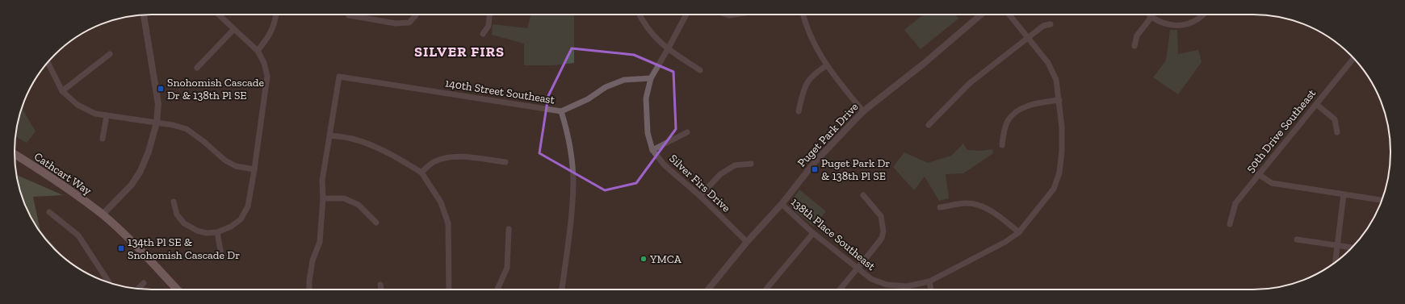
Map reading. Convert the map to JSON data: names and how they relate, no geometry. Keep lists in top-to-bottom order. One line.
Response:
{"streets":{"main road":["Cathcart Way"],"street":["140th Street Southeast","50th Drive Southeast","Puget Park Drive","Silver Firs Drive","138th Place Southeast"]},"crossings":[["140th Street Southeast","Silver Firs Drive"],["Puget Park Drive","Silver Firs Drive"],["Puget Park Drive","138th Place Southeast"]],"districts":["SILVER FIRS"],"places":{"transit":["Snohomish Cascade Dr & 138th Pl SE","Puget Park Dr & 138th Pl SE","134th Pl SE & Snohomish Cascade Dr"],"other":["YMCA"]}}
